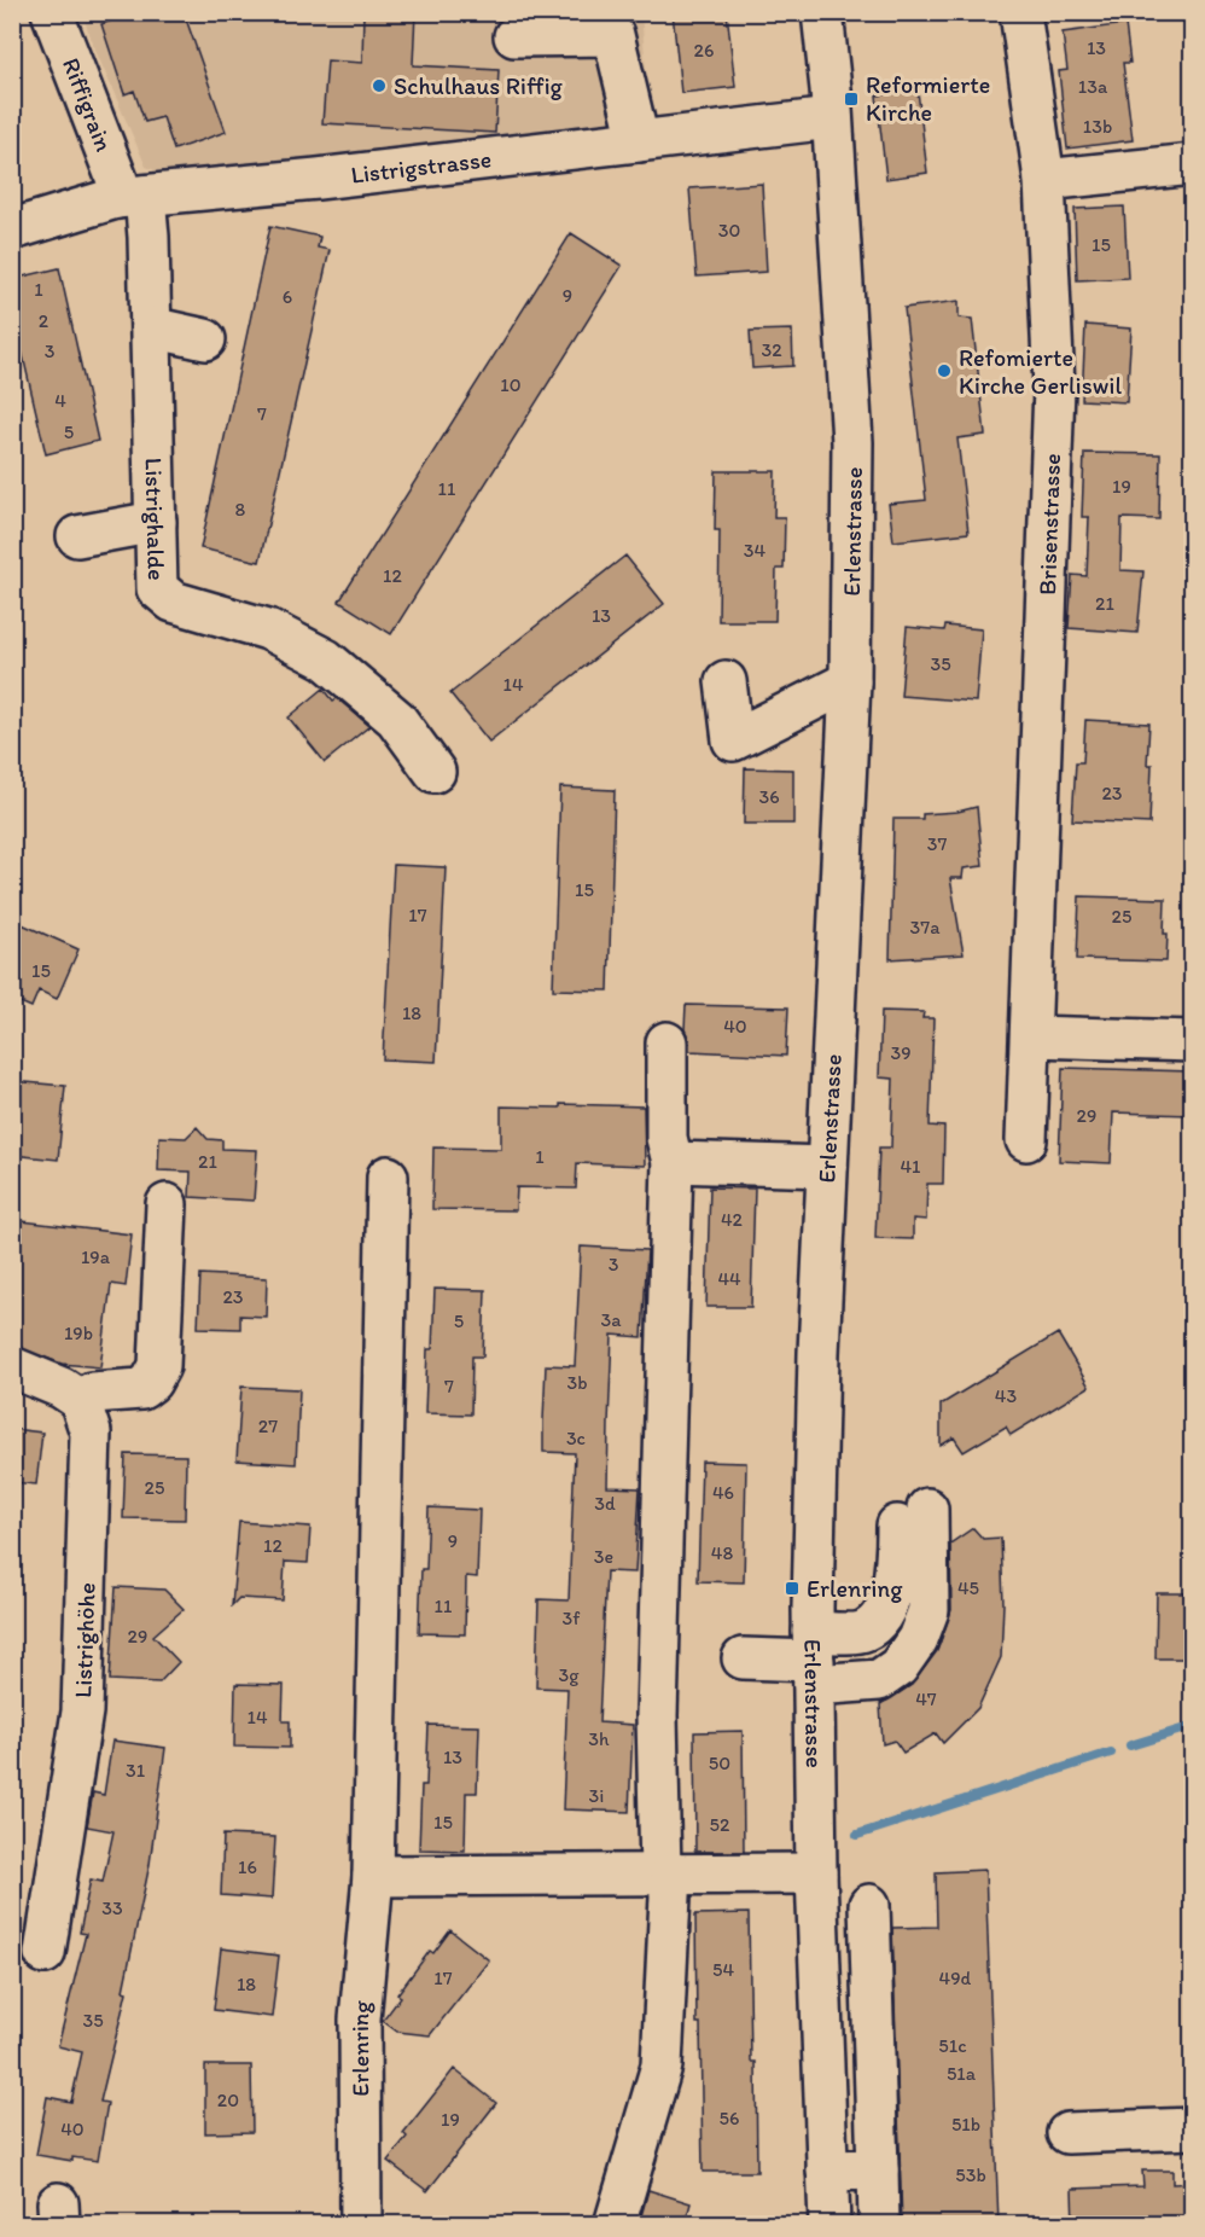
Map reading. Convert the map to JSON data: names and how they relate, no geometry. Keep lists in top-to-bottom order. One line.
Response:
{"streets":{"street":["Riffigrain","Listrigstrasse","Listrighalde","Brisenstrasse","Erlenstrasse","Listrighöhe","Erlenring"]},"crossings":[["Riffigrain","Listrigstrasse"],["Riffigrain","Listrighalde"],["Listrigstrasse","Listrighalde"],["Listrigstrasse","Erlenstrasse"]],"places":{"other":["Schulhaus Riffig","Refomierte Kirche Gerliswil"],"transit":["Reformierte Kirche","Erlenring"]},"house_numbers":["13","26","13a","13b","30","15","1","9","6","2","32","3","10","4","7","5","19","11","8","34","12","21","13","35","14","23","36","37","15","17","25","37a","15","18","40","39","29","1","21","41","42","19a","3","44","23","3a","5","19b","3b","7","43","27","3c","25","46","3d","9","12","48","3e","45","11","3f","29","3g","47","14","3h","13","50","31","3i","15","52","16","33","54","17","49d","18","35","51c","51a","20","56","19","51b","40","53b"]}
